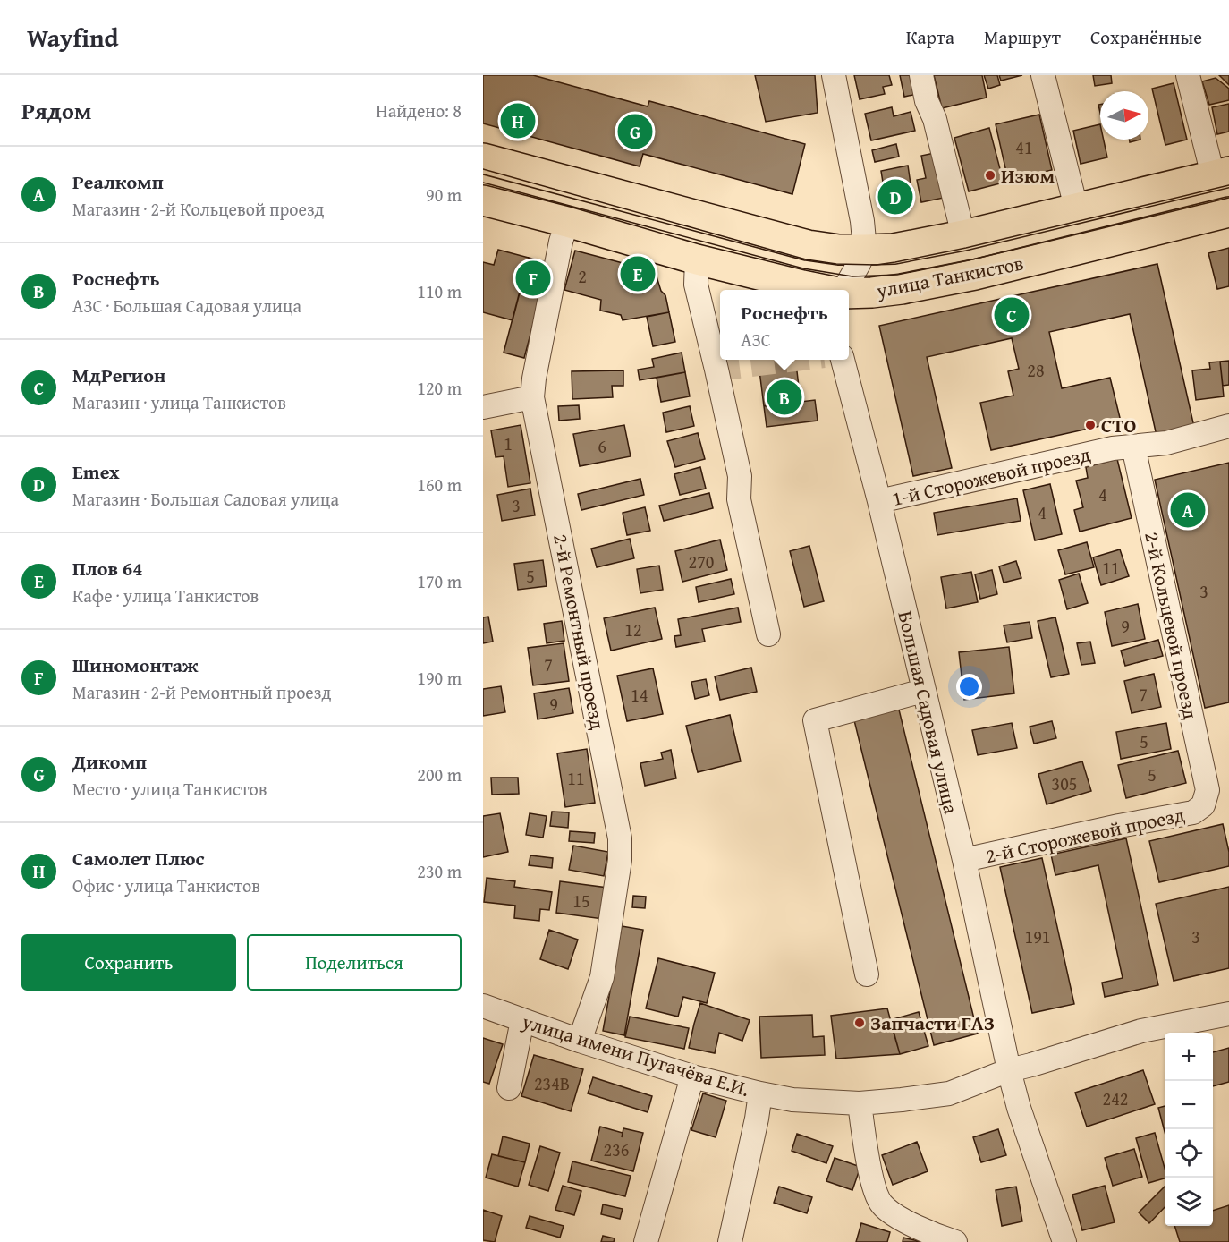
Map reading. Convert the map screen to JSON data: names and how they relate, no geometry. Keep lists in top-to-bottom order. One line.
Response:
{"streets":{"main road":["улица Танкистов"],"street":["1-й Сторожевой проезд","2-й Кольцевой проезд","2-й Ремонтный проезд","Большая Садовая улица","2-й Сторожевой проезд","улица имени Пугачёва Е.И."]},"crossings":[["улица Танкистов","2-й Ремонтный проезд"],["1-й Сторожевой проезд","2-й Кольцевой проезд"],["1-й Сторожевой проезд","Большая Садовая улица"],["2-й Кольцевой проезд","2-й Сторожевой проезд"],["2-й Ремонтный проезд","улица имени Пугачёва Е.И."],["Большая Садовая улица","2-й Сторожевой проезд"],["Большая Садовая улица","улица имени Пугачёва Е.И."]],"places":["Изюм","СТО","Запчасти ГАЗ"],"house_numbers":["41","2","28","1","6","4","3","4","270","11","5","3","9","12","7","7","14","9","5","5","11","305","15","191","3","234В","242","236"],"north":"right","page":{"header":"Wayfind","nav":["Карта","Маршрут","Сохранённые"],"heading":["Рядом","Найдено: 8"],"pins":["H","G","D","E","F","C","B","A"],"list":[{"mark":"A","name":"Реалкомп","note":"Магазин · 2-й Кольцевой проезд","value":"90 m"},{"mark":"B","name":"Роснефть","note":"АЗС · Большая Садовая улица","value":"110 m"},{"mark":"C","name":"МдРегион","note":"Магазин · улица Танкистов","value":"120 m"},{"mark":"D","name":"Emex","note":"Магазин · Большая Садовая улица","value":"160 m"},{"mark":"E","name":"Плов 64","note":"Кафе · улица Танкистов","value":"170 m"},{"mark":"F","name":"Шиномонтаж","note":"Магазин · 2-й Ремонтный проезд","value":"190 m"},{"mark":"G","name":"Дикомп","note":"Место · улица Танкистов","value":"200 m"},{"mark":"H","name":"Самолет Плюс","note":"Офис · улица Танкистов","value":"230 m"}],"popup":["Роснефть","АЗС"],"buttons":["Сохранить","Поделиться"],"map_buttons":["+","−"]}}
